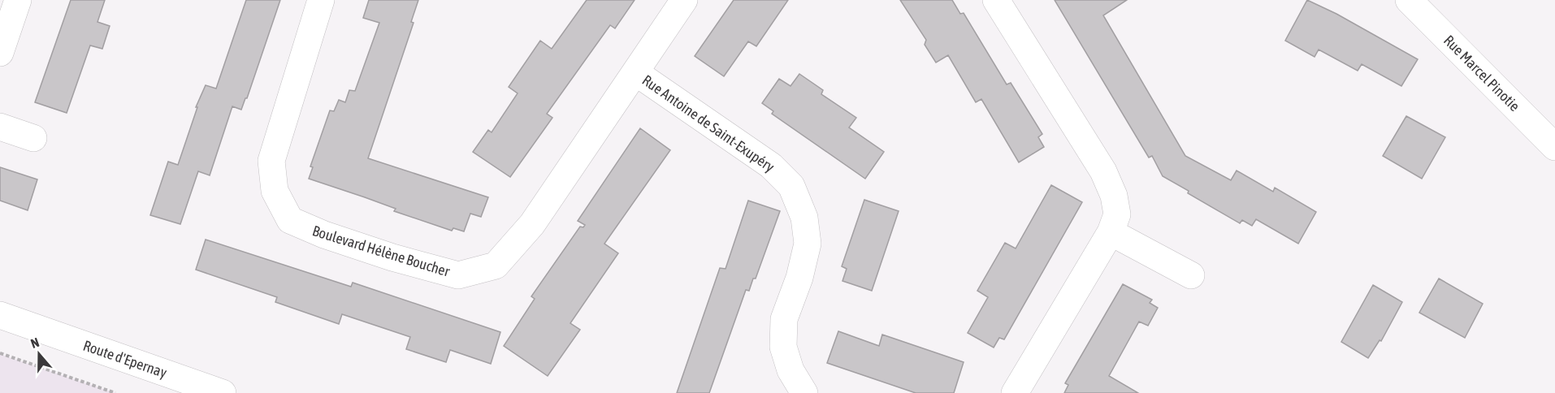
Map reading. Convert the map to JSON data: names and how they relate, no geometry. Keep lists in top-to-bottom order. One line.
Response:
{"streets":{"street":["Rue Marcel Pinotie","Rue Antoine de Saint-Exupéry","Boulevard Hélène Boucher","Route d'Epernay"]},"crossings":[["Rue Antoine de Saint-Exupéry","Boulevard Hélène Boucher"]],"north":"top"}
